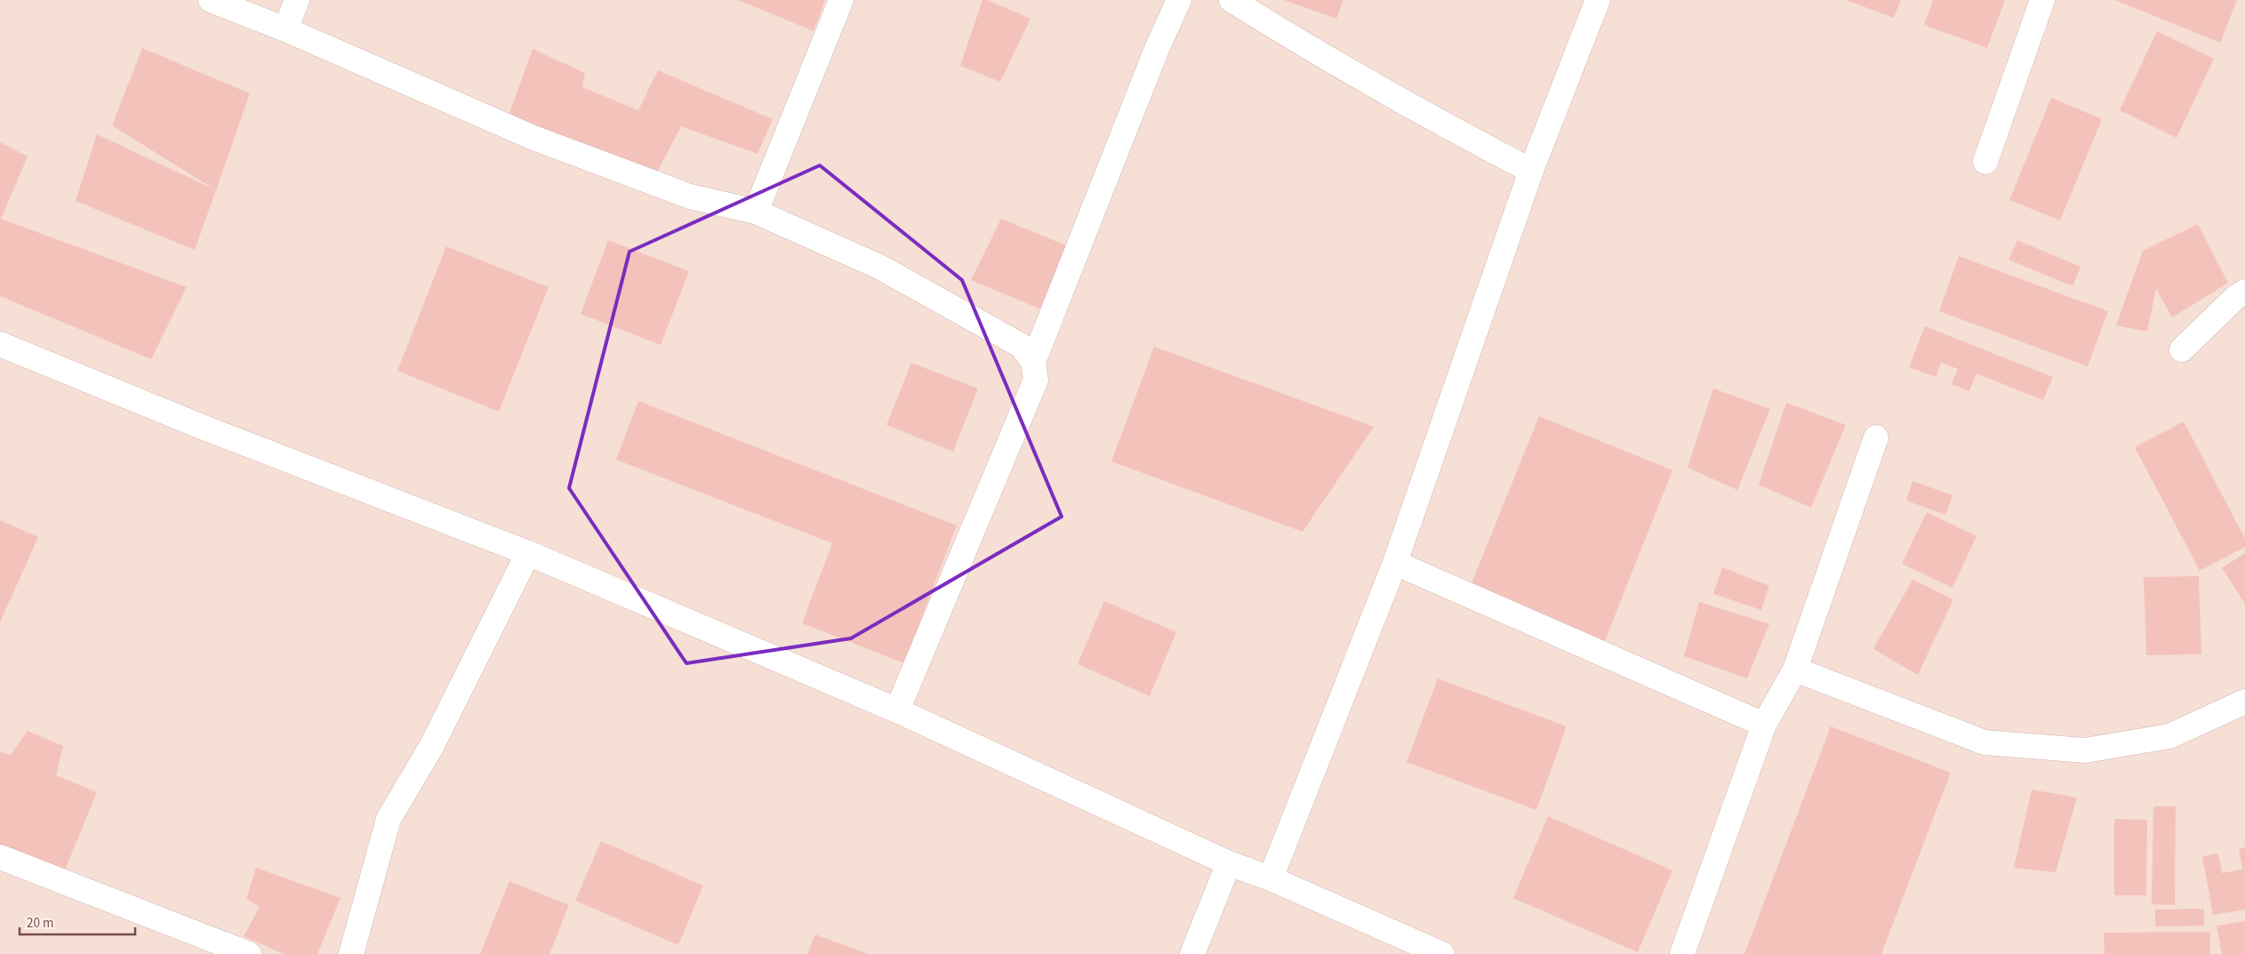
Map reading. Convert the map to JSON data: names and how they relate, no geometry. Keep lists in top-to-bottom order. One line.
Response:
{"scale_bar":"20 m"}
